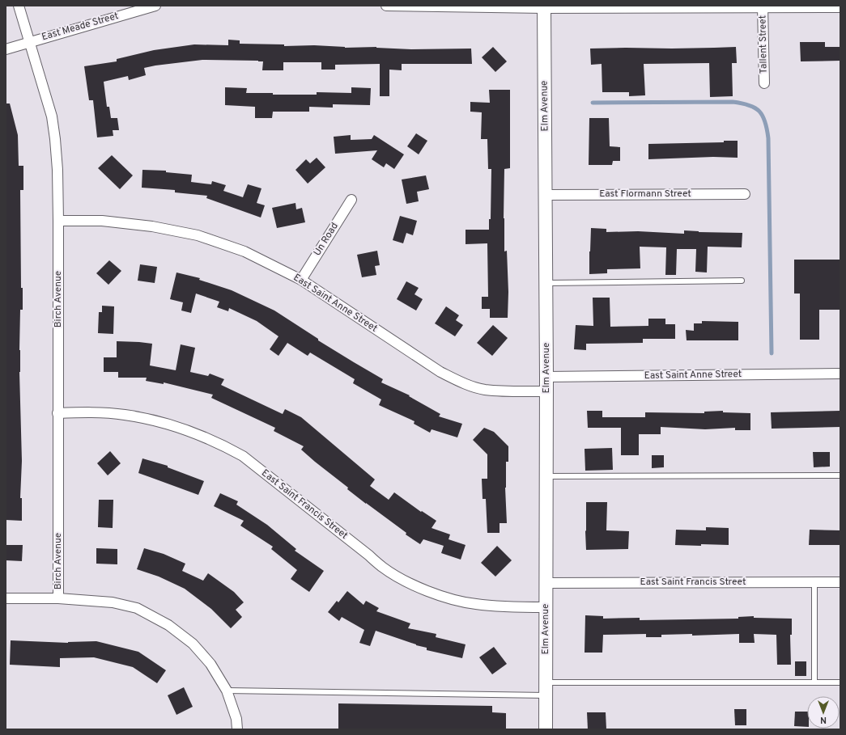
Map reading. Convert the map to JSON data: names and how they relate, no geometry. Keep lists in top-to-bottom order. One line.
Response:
{"streets":{"street":["East Meade Street","Tallent Street","Elm Avenue","East Flormann Street","Un Road","Birch Avenue","East Saint Anne Street","East Saint Francis Street"]},"crossings":[["East Meade Street","Birch Avenue"],["Elm Avenue","East Flormann Street"],["Elm Avenue","East Saint Anne Street"],["Elm Avenue","East Saint Francis Street"],["Un Road","East Saint Anne Street"],["Birch Avenue","East Saint Anne Street"],["Birch Avenue","East Saint Francis Street"]],"north":"bottom"}
